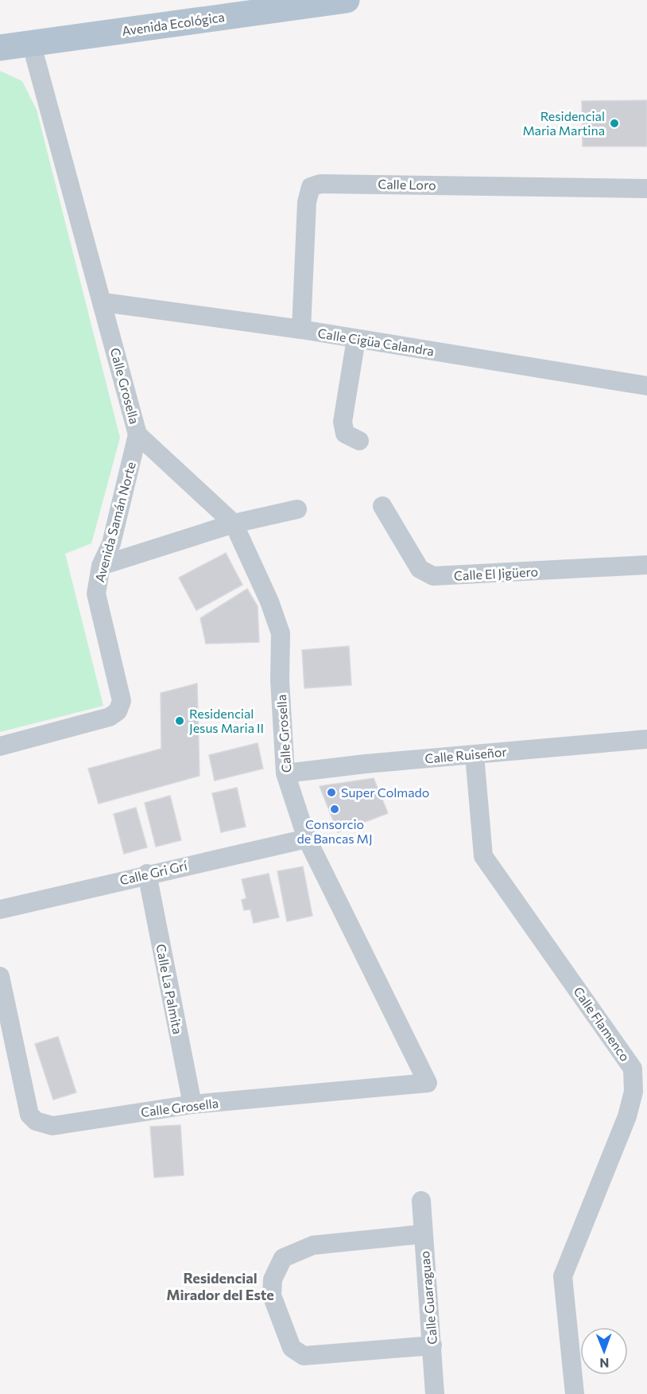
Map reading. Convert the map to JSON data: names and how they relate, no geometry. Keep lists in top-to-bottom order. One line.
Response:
{"streets":{"main road":["Avenida Ecológica"],"street":["Calle Loro","Calle Cigüa Calandra","Calle Grosella","Avenida Samán Norte","Calle El Jigüero","Calle Ruiseñor","Calle Gri Grí","Calle La Palmita","Calle Flamenco","Calle Guaraguao"]},"crossings":[["Avenida Ecológica","Calle Grosella"],["Calle Loro","Calle Cigüa Calandra"],["Calle Cigüa Calandra","Calle Grosella"],["Calle Grosella","Avenida Samán Norte"],["Calle Grosella","Calle Ruiseñor"],["Calle Grosella","Calle Gri Grí"],["Calle Grosella","Calle La Palmita"],["Calle Ruiseñor","Calle Flamenco"],["Calle Gri Grí","Calle La Palmita"]],"districts":["Residencial Mirador del Este"],"places":["Residencial Maria Martina","Residencial Jesus Maria II","Super Colmado","Consorcio de Bancas MJ"],"north":"bottom"}
